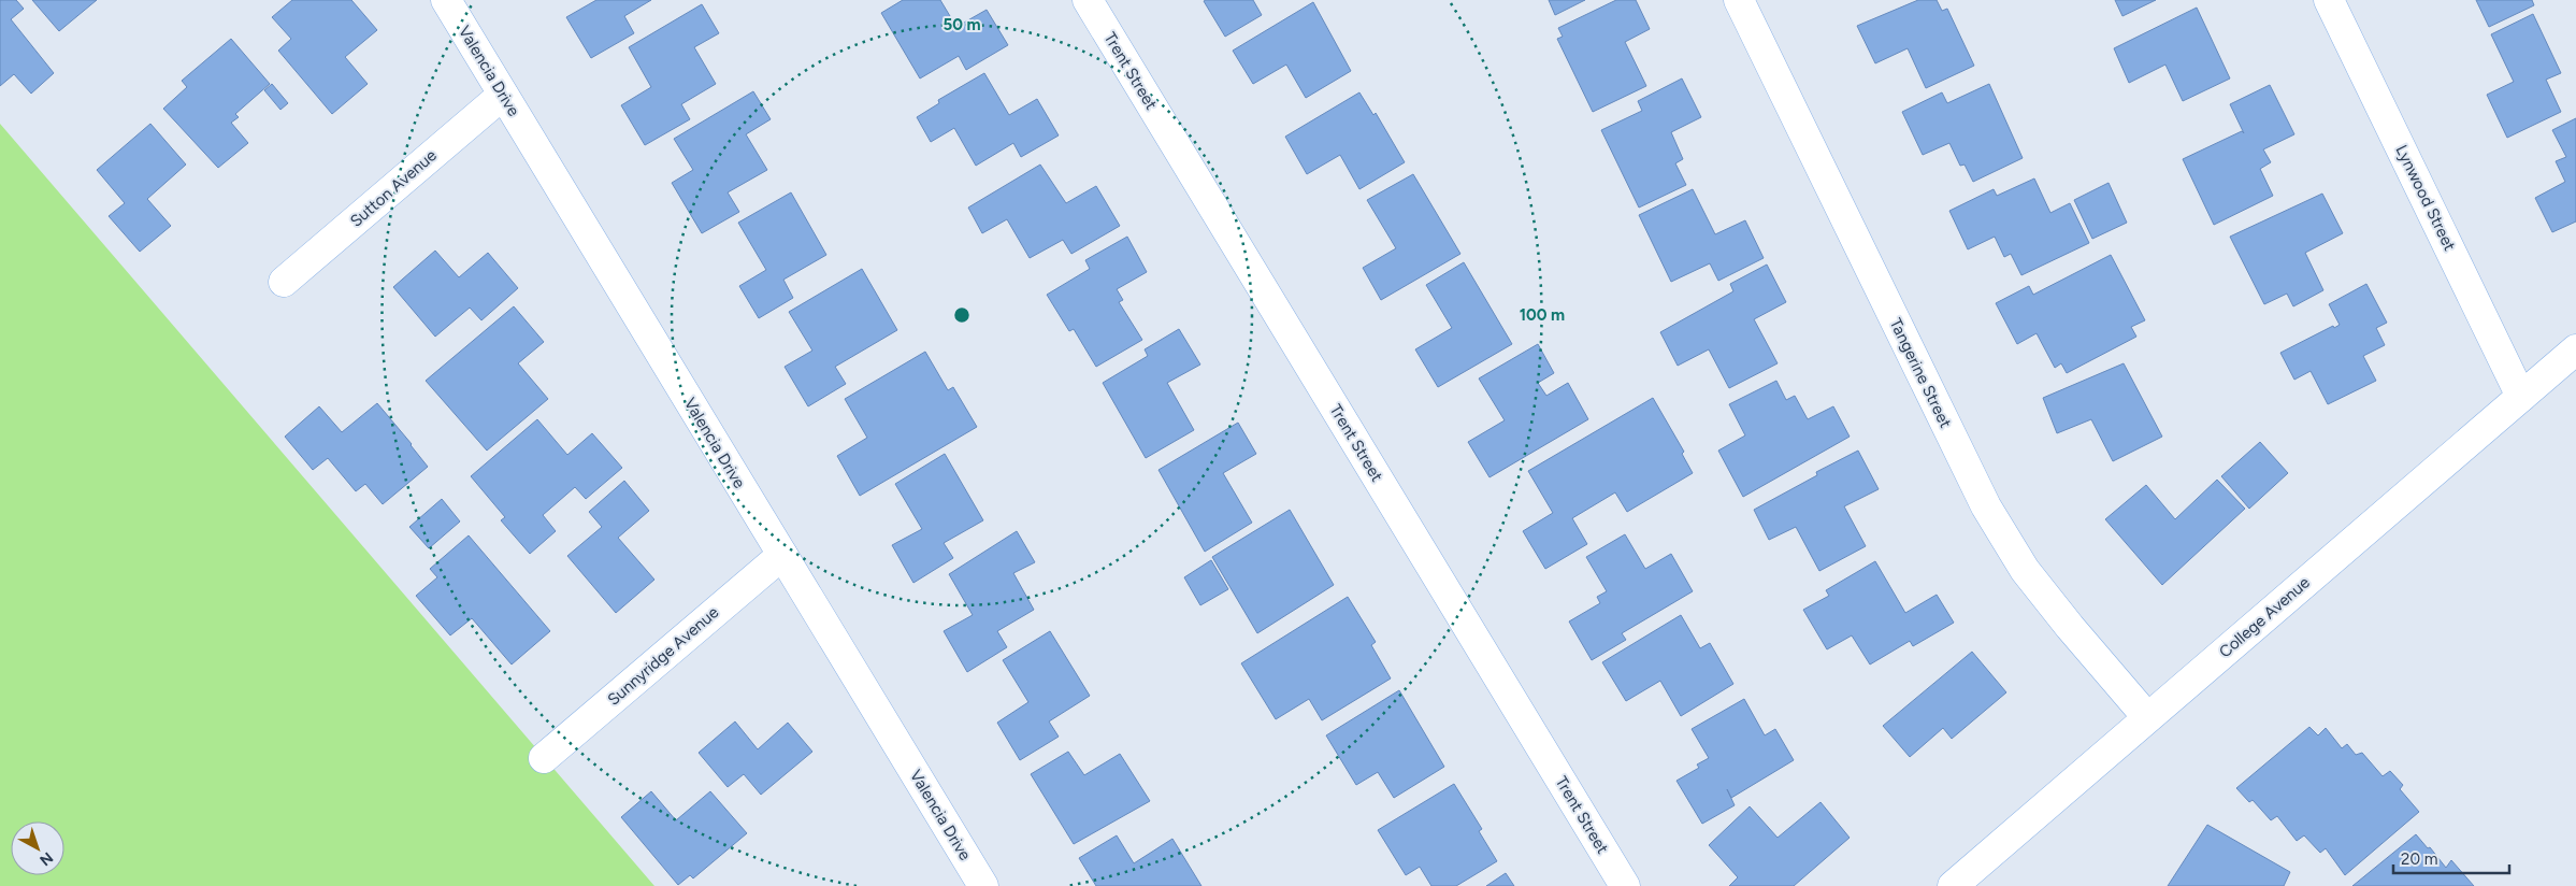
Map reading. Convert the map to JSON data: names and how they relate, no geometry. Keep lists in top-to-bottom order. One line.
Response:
{"streets":{"street":["Valencia Drive","Trent Street","Sutton Avenue","Lynwood Street","Tangerine Street","College Avenue","Sunnyridge Avenue"]},"crossings":[["Valencia Drive","Sutton Avenue"],["Valencia Drive","Sunnyridge Avenue"],["Lynwood Street","College Avenue"],["Tangerine Street","College Avenue"]],"scale_bar":"20 m","north":"bottom right","rings":["50 m","100 m"]}
